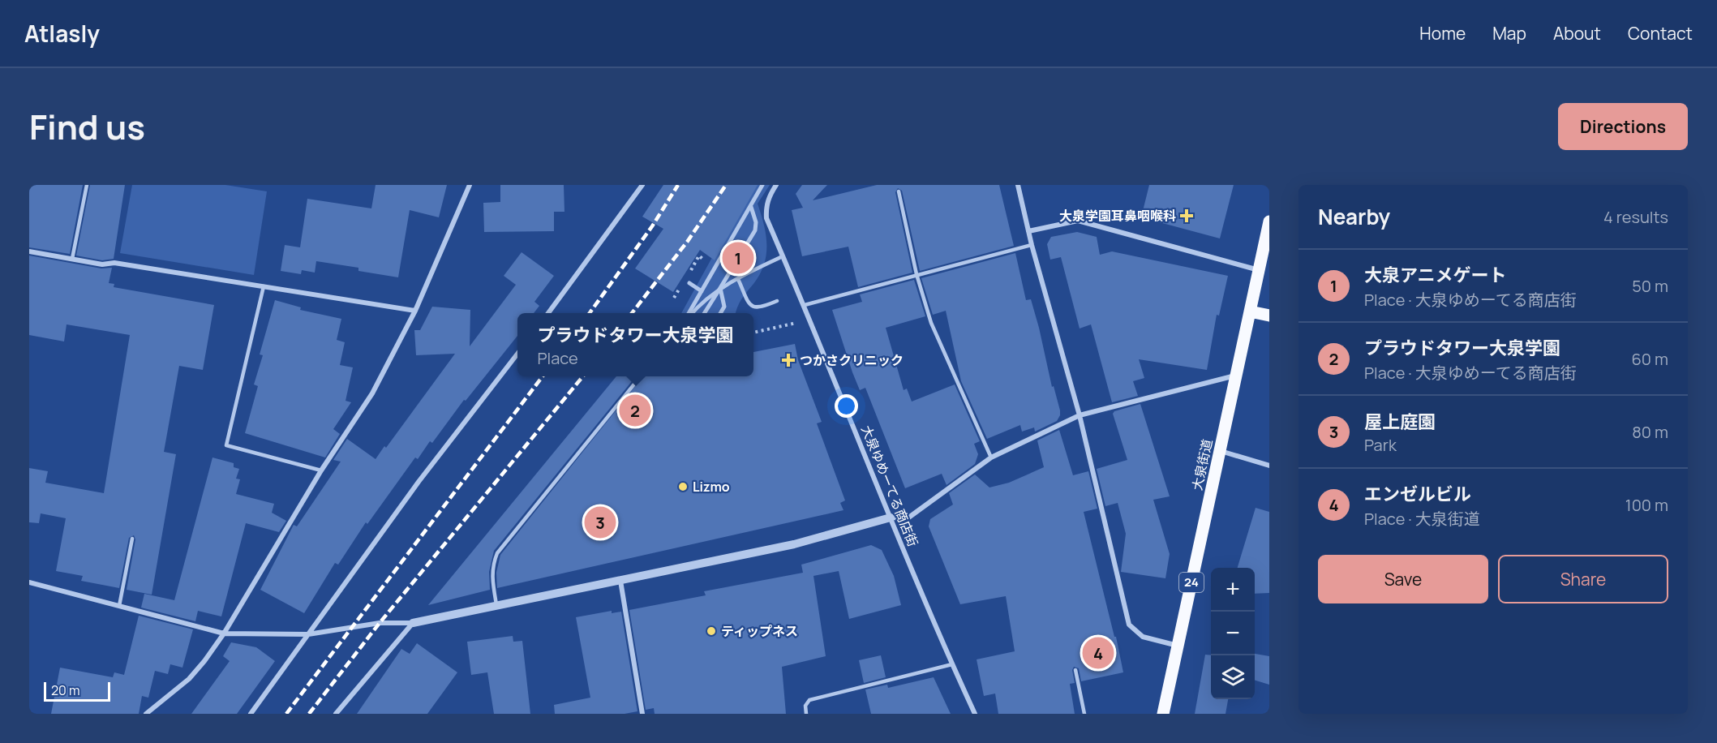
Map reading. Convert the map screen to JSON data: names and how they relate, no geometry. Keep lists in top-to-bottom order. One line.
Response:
{"streets":{"main road":["大泉街道","24"],"street":["大泉ゆめーてる商店街"]},"places":{"health":["大泉学園耳鼻咽喉科","つかさクリニック"],"other":["Lizmo","ティップネス"]},"scale_bar":"20 m","page":{"header":"Atlasly","nav":["Home","Map","About","Contact"],"title":"Find us","buttons":["Directions",["Save","Share"]],"heading":["Nearby","4 results"],"pins":["1","2","3","4"],"list":[{"mark":"1","name":"大泉アニメゲート","note":"Place · 大泉ゆめーてる商店街","value":"50 m"},{"mark":"2","name":"プラウドタワー大泉学園","note":"Place · 大泉ゆめーてる商店街","value":"60 m"},{"mark":"3","name":"屋上庭園","note":"Park","value":"80 m"},{"mark":"4","name":"エンゼルビル","note":"Place · 大泉街道","value":"100 m"}],"popup":["プラウドタワー大泉学園","Place"],"map_buttons":["+","−"],"scale":"20 m"}}
